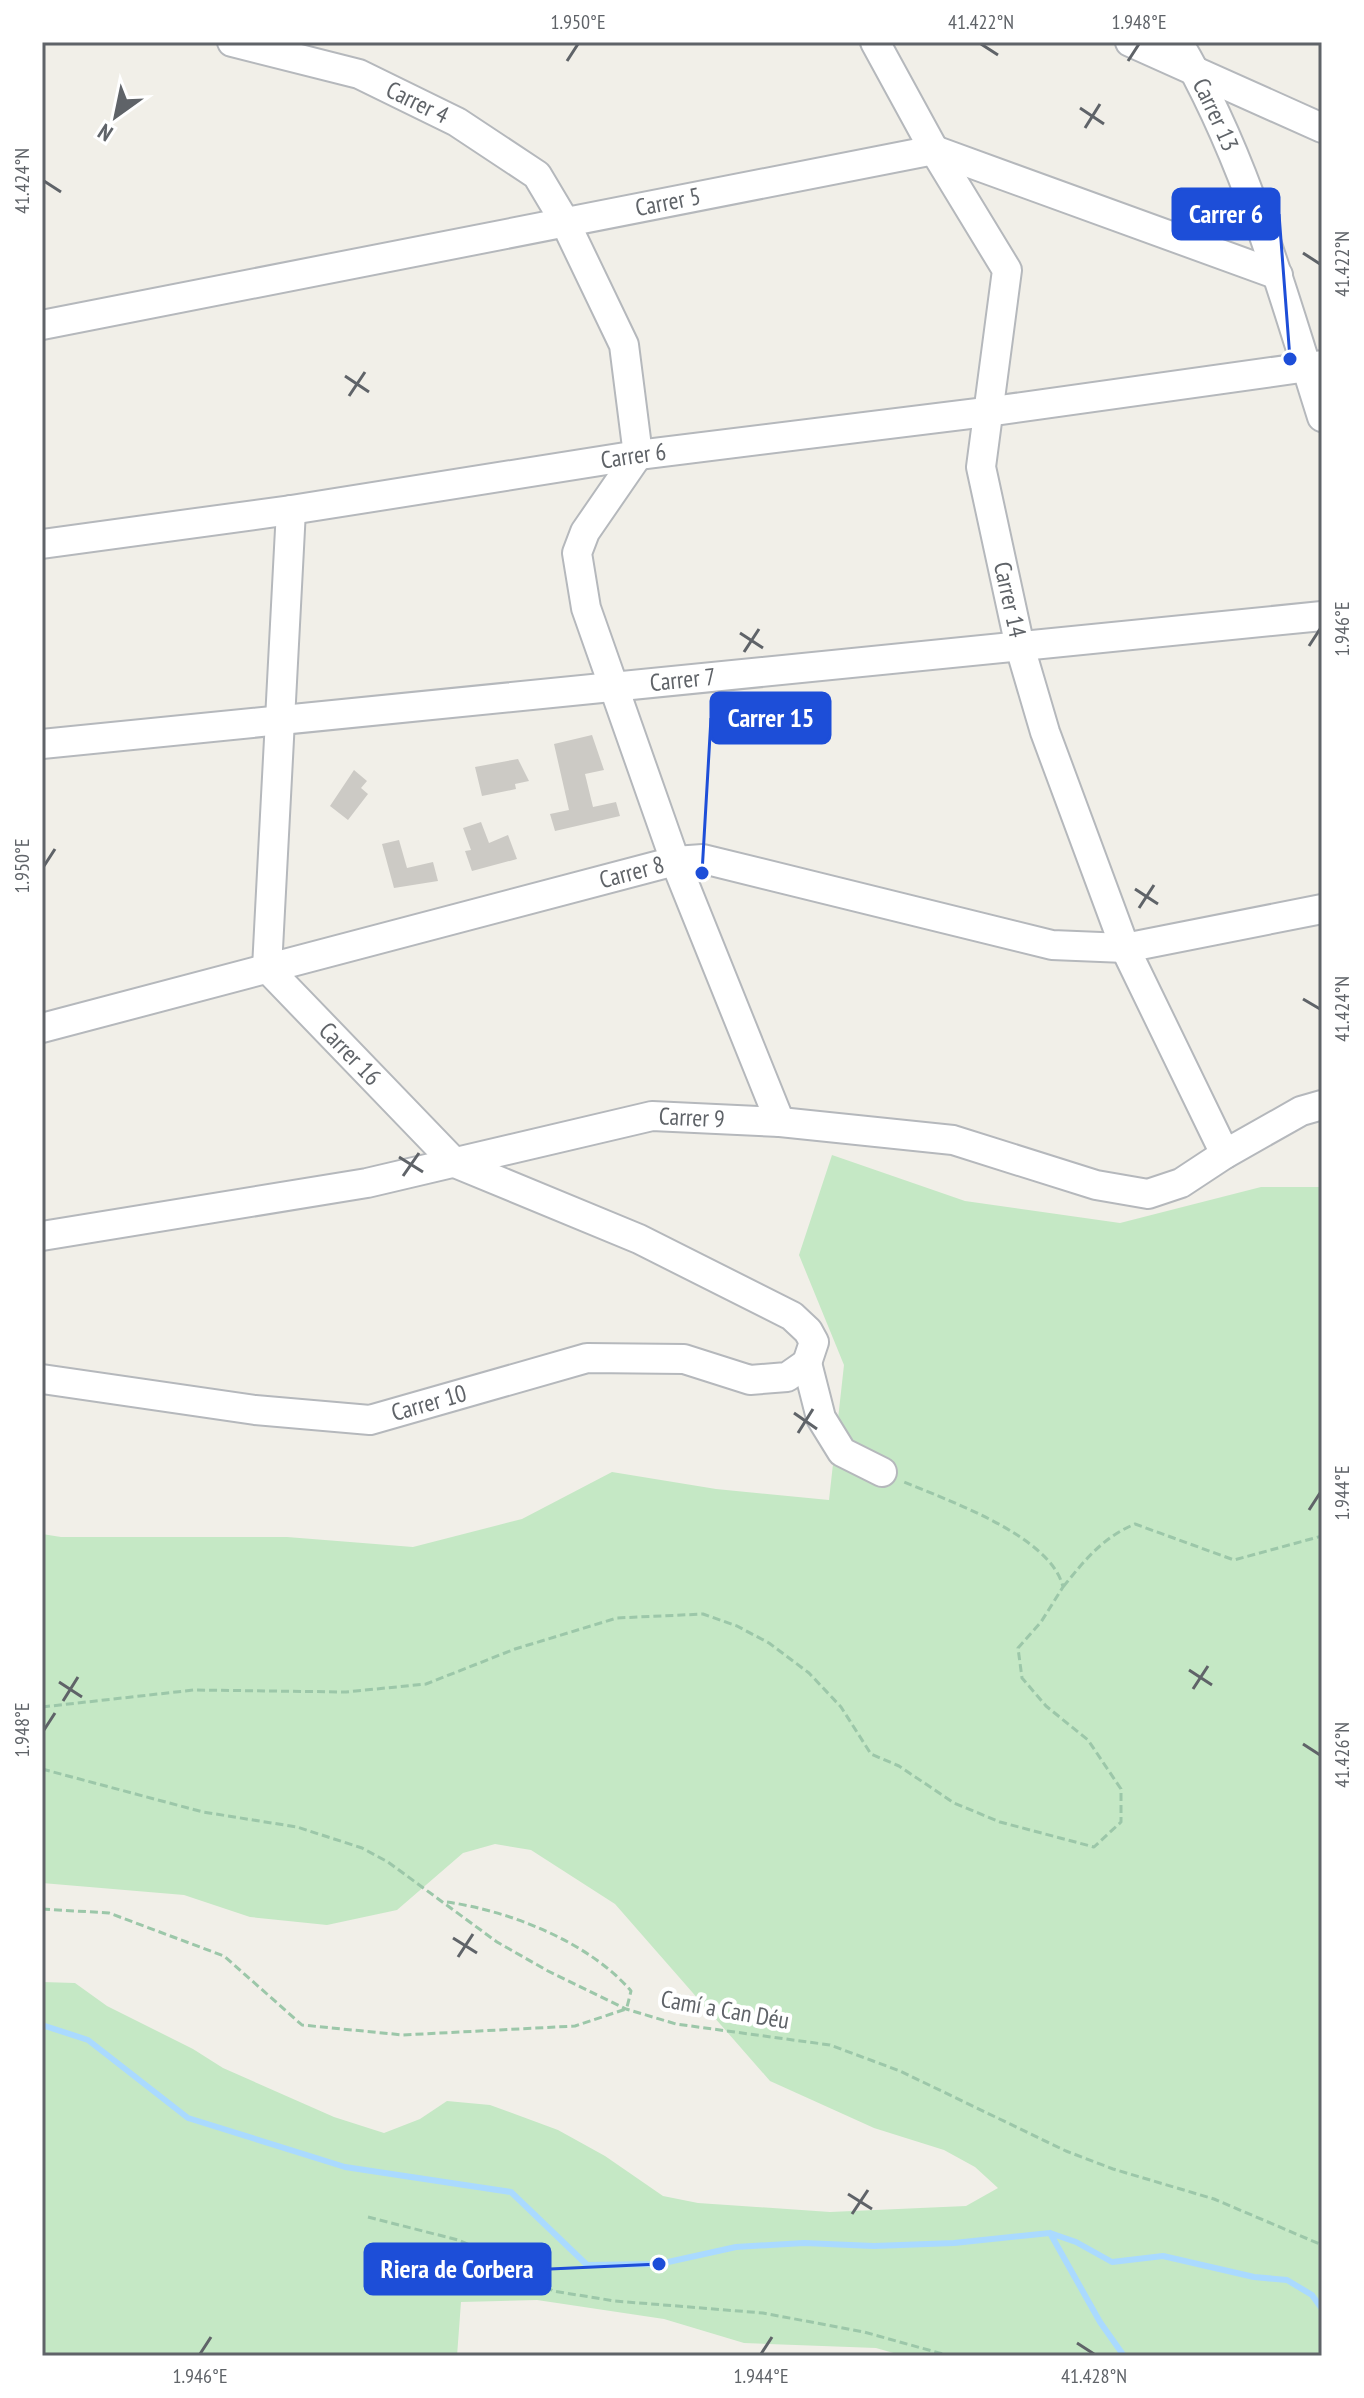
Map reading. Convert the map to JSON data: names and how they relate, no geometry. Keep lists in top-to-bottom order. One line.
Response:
{"streets":{"street":["Carrer 4","Carrer 13","Carrer 5","Carrer 6","Carrer 14","Carrer 7","Carrer 8","Carrer 16","Carrer 9","Carrer 10"],"path":["Camí a Can Déu"]},"crossings":[["Carrer 4","Carrer 5"],["Carrer 4","Carrer 6"],["Carrer 13","Carrer 6"],["Carrer 5","Carrer 14"],["Carrer 6","Carrer 14"],["Carrer 14","Carrer 7"],["Carrer 14","Carrer 8"],["Carrer 14","Carrer 9"],["Carrer 8","Carrer 16"],["Carrer 16","Carrer 9"],["Carrer 16","Carrer 10"]],"places":["Carrer 6","Carrer 15","Riera de Corbera"],"north":"bottom left","coordinates":["1.950°E","41.422°N","1.948°E","41.424°N","1.946°E","1.944°E","41.426°N","41.428°N"]}
